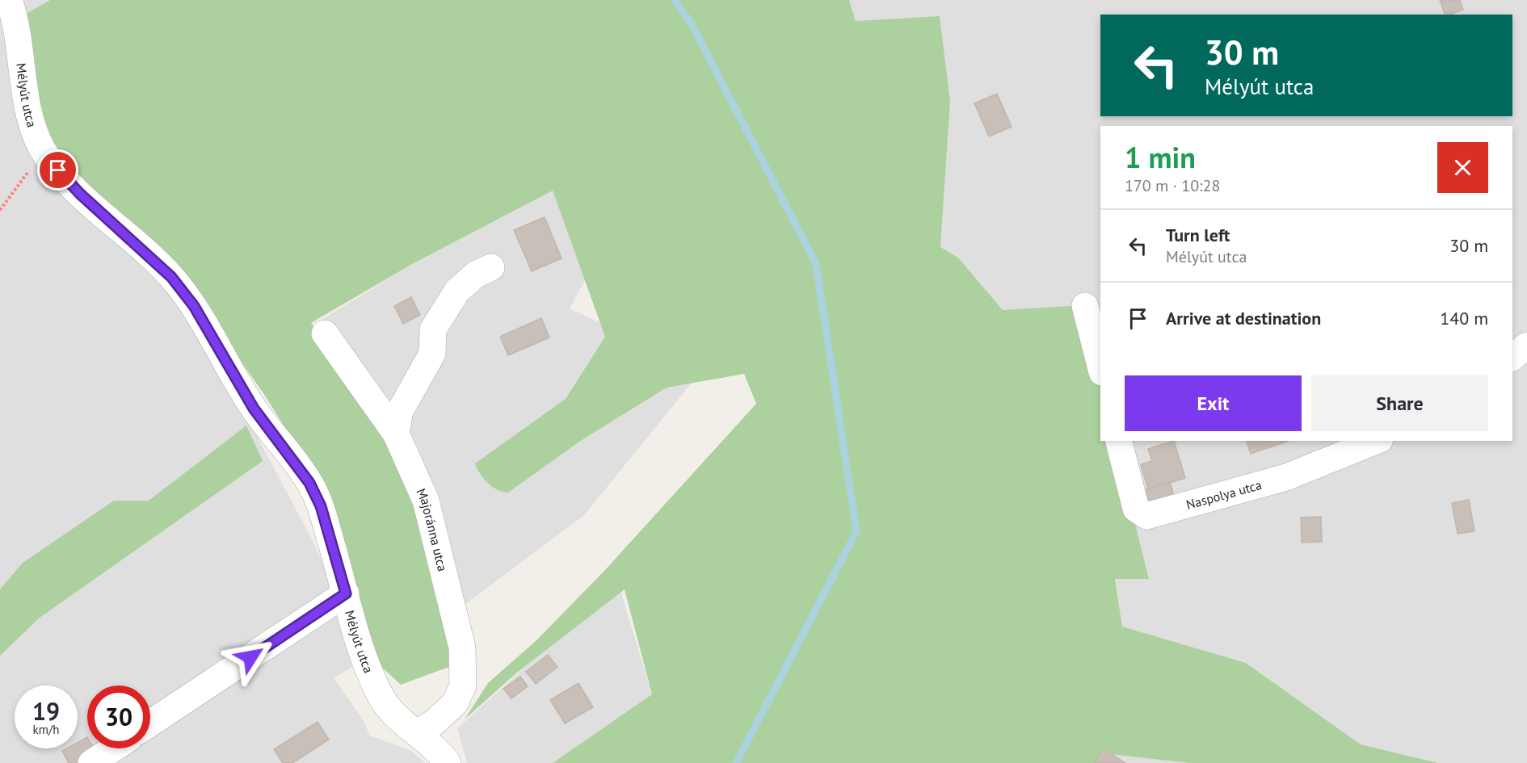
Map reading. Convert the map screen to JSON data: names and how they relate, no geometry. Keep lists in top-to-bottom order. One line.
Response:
{"streets":{"street":["Mélyút utca","Naspolya utca","Majoránna utca"]},"crossings":[["Mélyút utca","Majoránna utca"]],"page":{"turn":["30 m","Mélyút utca"],"heading":["1 min","170 m · 10:28"],"list":[{"name":"Turn left","note":"Mélyút utca","value":"30 m"},{"name":"Arrive at destination","value":"140 m"}],"buttons":["Exit","Share"],"speed":"19 km/h","limit":"30"}}
